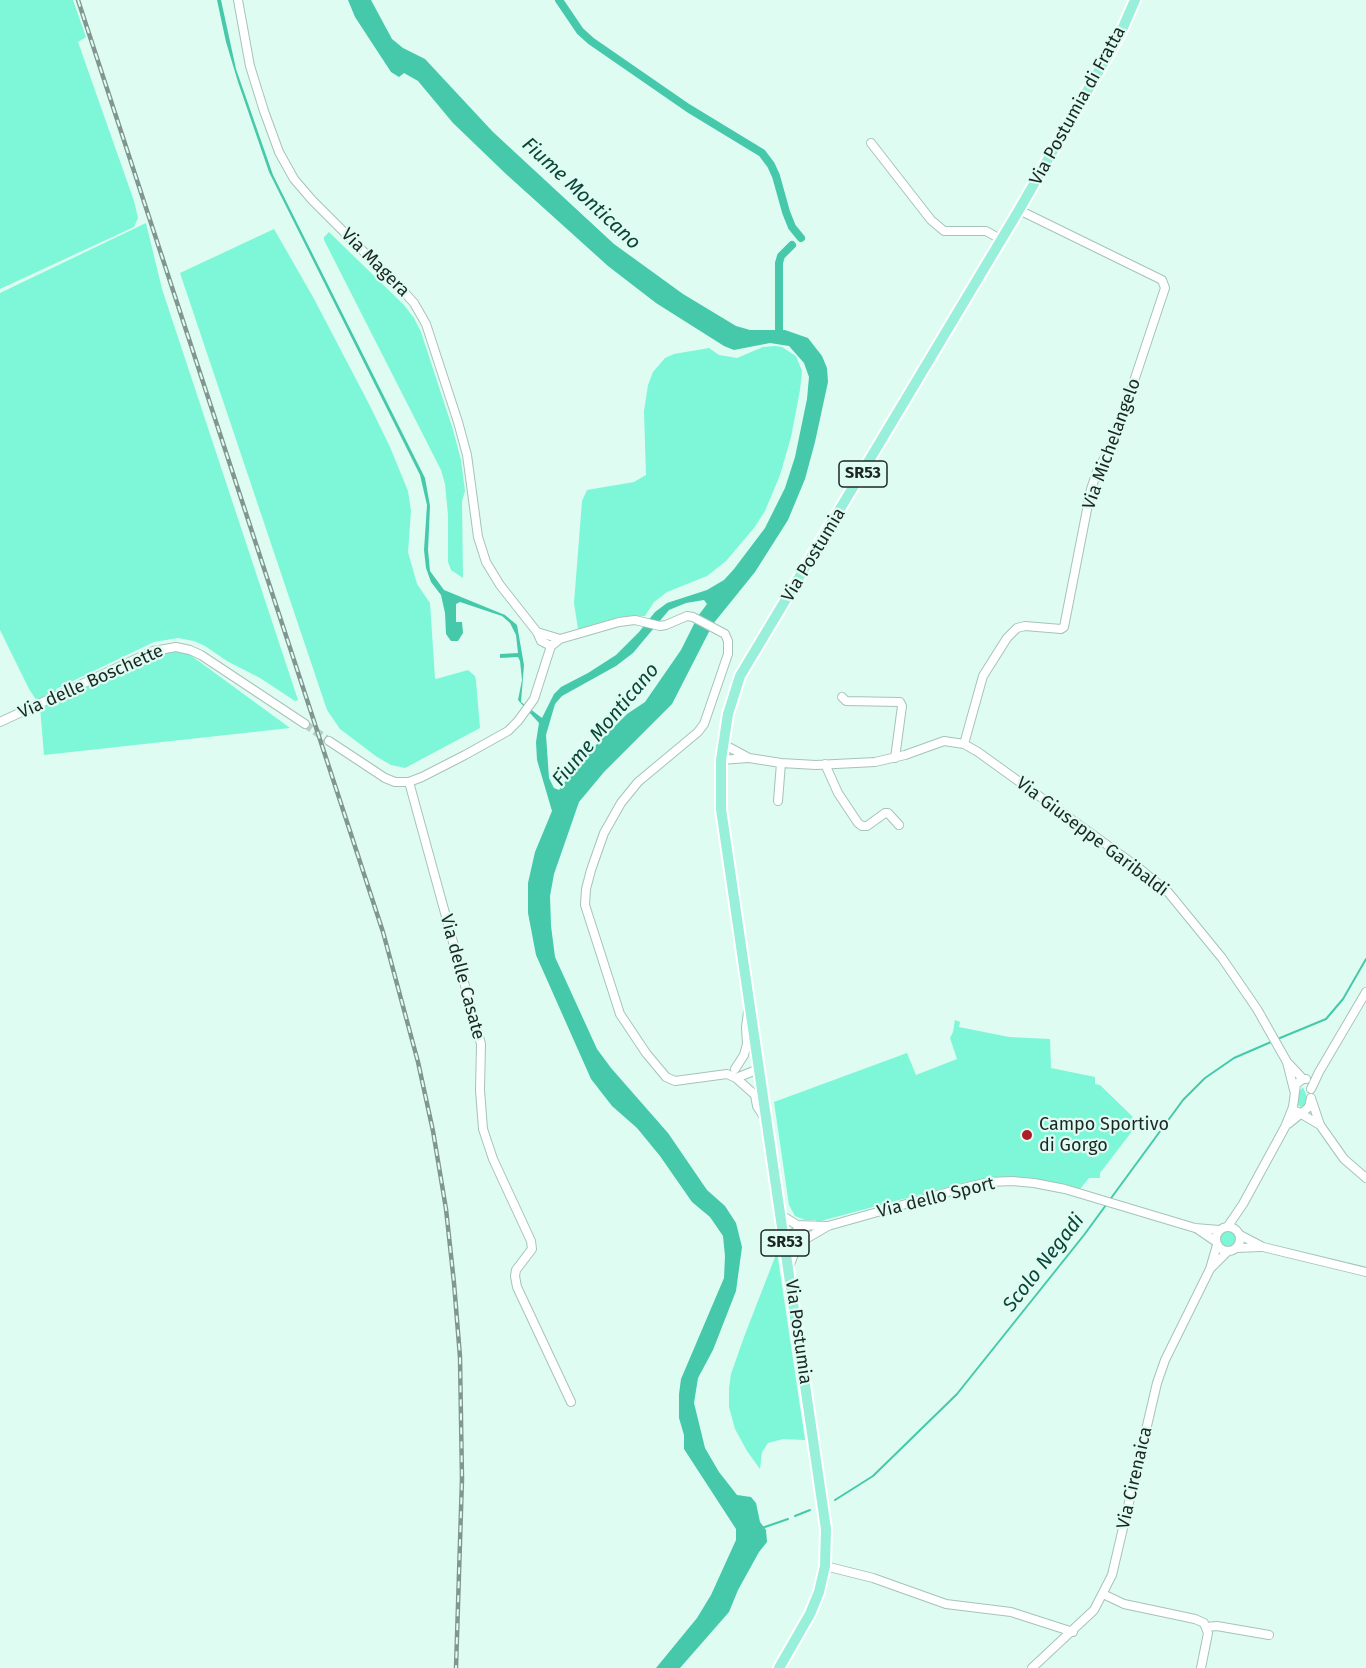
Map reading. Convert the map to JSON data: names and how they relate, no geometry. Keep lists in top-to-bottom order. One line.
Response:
{"streets":{"main road":["Via Postumia di Fratta","SR53","Via Postumia"],"street":["Via Magera","Via Michelangelo","Via delle Boschette","Via Giuseppe Garibaldi","Via delle Casate","Via dello Sport","Via Cirenaica"]},"crossings":[["Via Postumia di Fratta","Via Michelangelo"],["Via Postumia di Fratta","Via Postumia"],["Via Michelangelo","Via Postumia"],["Via Michelangelo","Via Giuseppe Garibaldi"],["Via dello Sport","Via Cirenaica"]],"water":["Fiume Monticano","Scolo Negadi"],"places":["Campo Sportivo di Gorgo"]}
